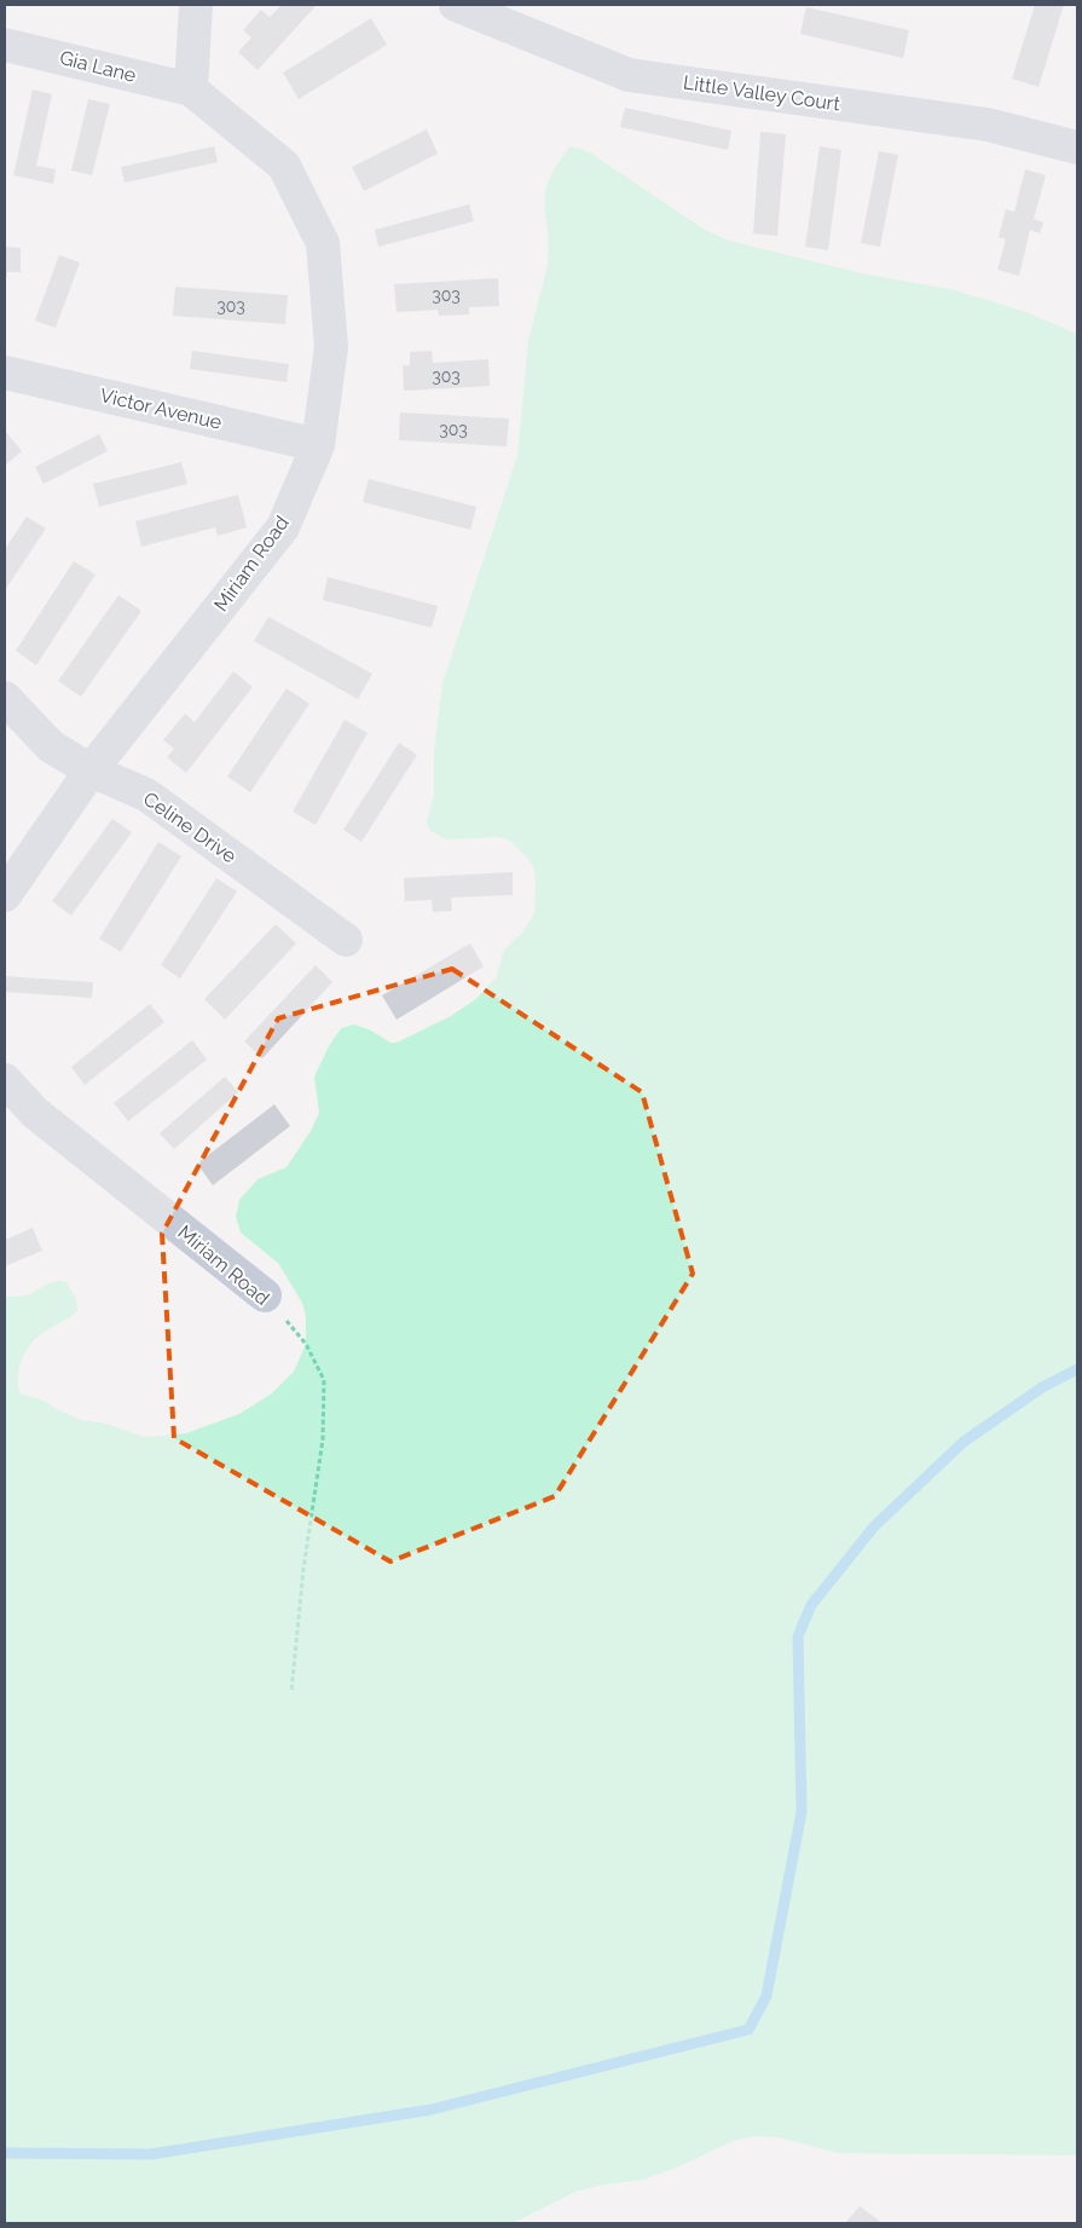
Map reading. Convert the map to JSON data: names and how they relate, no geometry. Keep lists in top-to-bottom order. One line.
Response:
{"streets":{"street":["Gia Lane","Little Valley Court","Victor Avenue","Miriam Road","Celine Drive"]},"crossings":[["Gia Lane","Miriam Road"],["Victor Avenue","Miriam Road"],["Miriam Road","Celine Drive"]],"house_numbers":["303","303","303","303"]}
